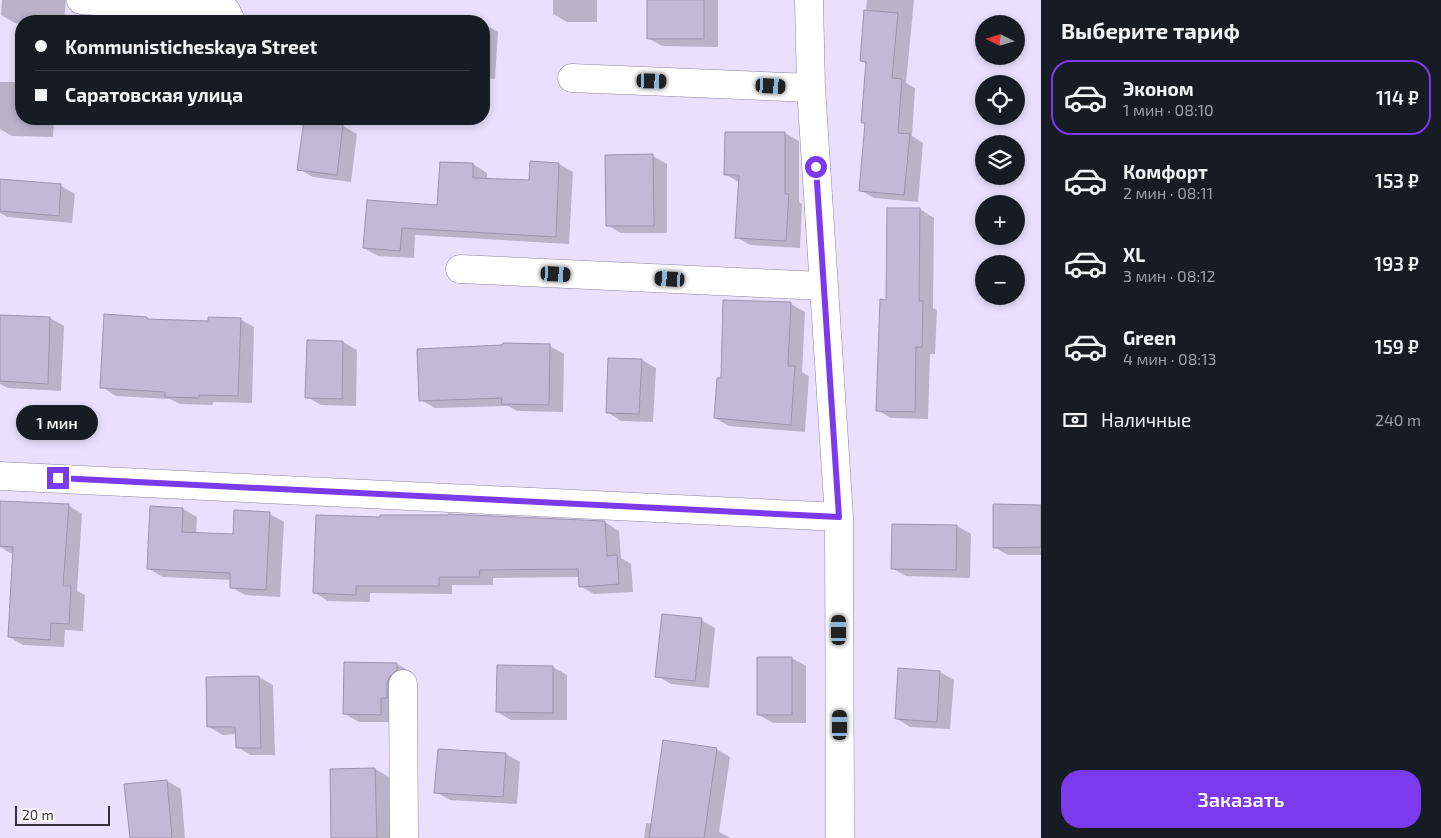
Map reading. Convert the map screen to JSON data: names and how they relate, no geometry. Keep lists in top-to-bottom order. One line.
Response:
{"scale_bar":"20 m","north":"left","page":{"heading":"Выберите тариф","map_buttons":["+","−"],"banner":["Kommunisticheskaya Street","Саратовская улица"],"list":[{"name":"Эконом","note":"1 мин · 08:10","value":"114 ₽"},{"name":"Комфорт","note":"2 мин · 08:11","value":"153 ₽"},{"name":"XL","note":"3 мин · 08:12","value":"193 ₽"},{"name":"Green","note":"4 мин · 08:13","value":"159 ₽"}],"pay":["Наличные","240 m"],"bubble":"1 мин","buttons":"Заказать","scale":"20 m"}}
